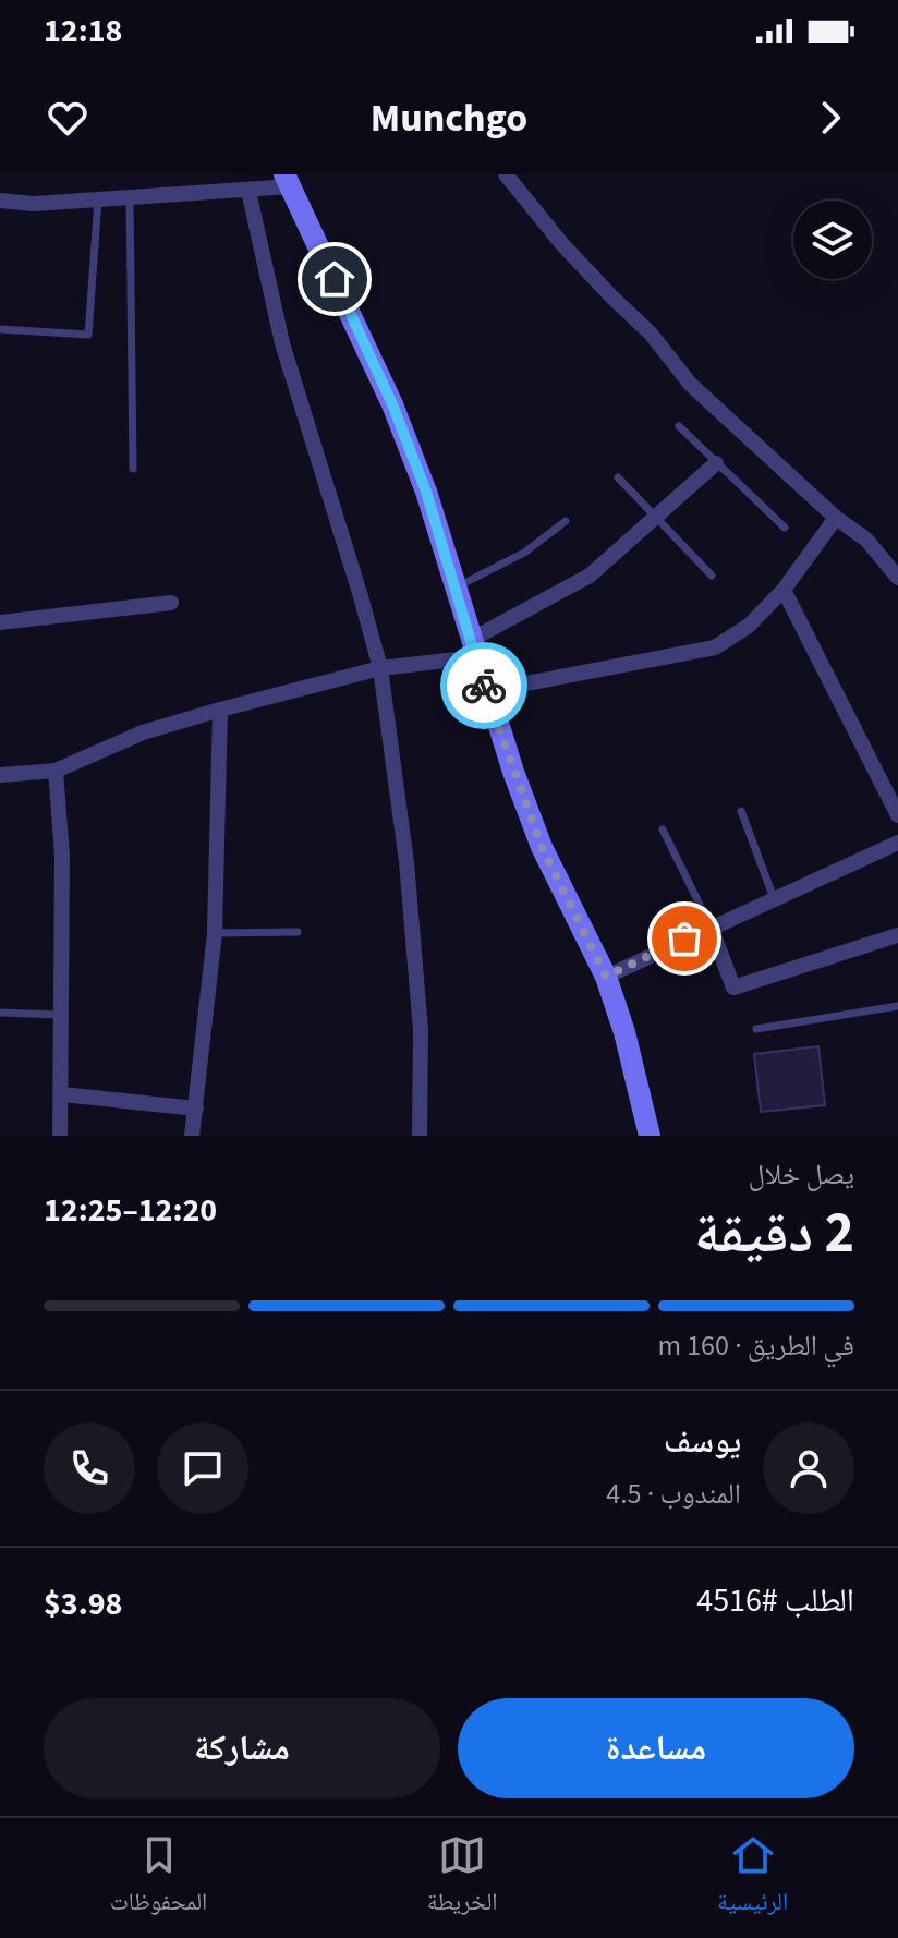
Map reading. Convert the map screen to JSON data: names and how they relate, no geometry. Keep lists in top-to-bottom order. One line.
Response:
{"page":{"status":"12:18","header":"Munchgo","heading":["2 دقيقة","يصل خلال","12:20–12:25"],"panel":["يوسف","المندوب · 4.5","الطلب #4516","$3.98"],"bar":"في الطريق · 160 m","buttons":["مساعدة","مشاركة"],"tabs":["الرئيسية","الخريطة","المحفوظات"]}}
